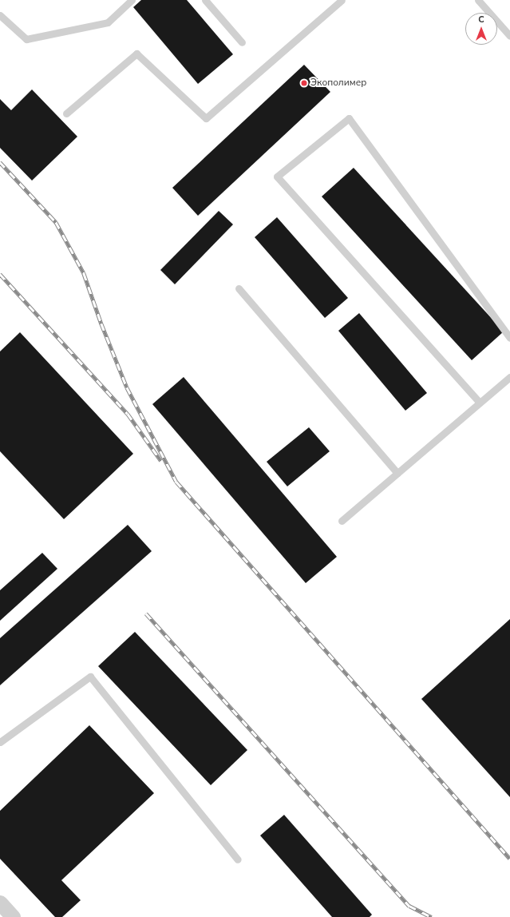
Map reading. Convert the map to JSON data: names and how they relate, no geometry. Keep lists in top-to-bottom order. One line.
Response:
{"places":["Экополимер"],"north":"top"}
